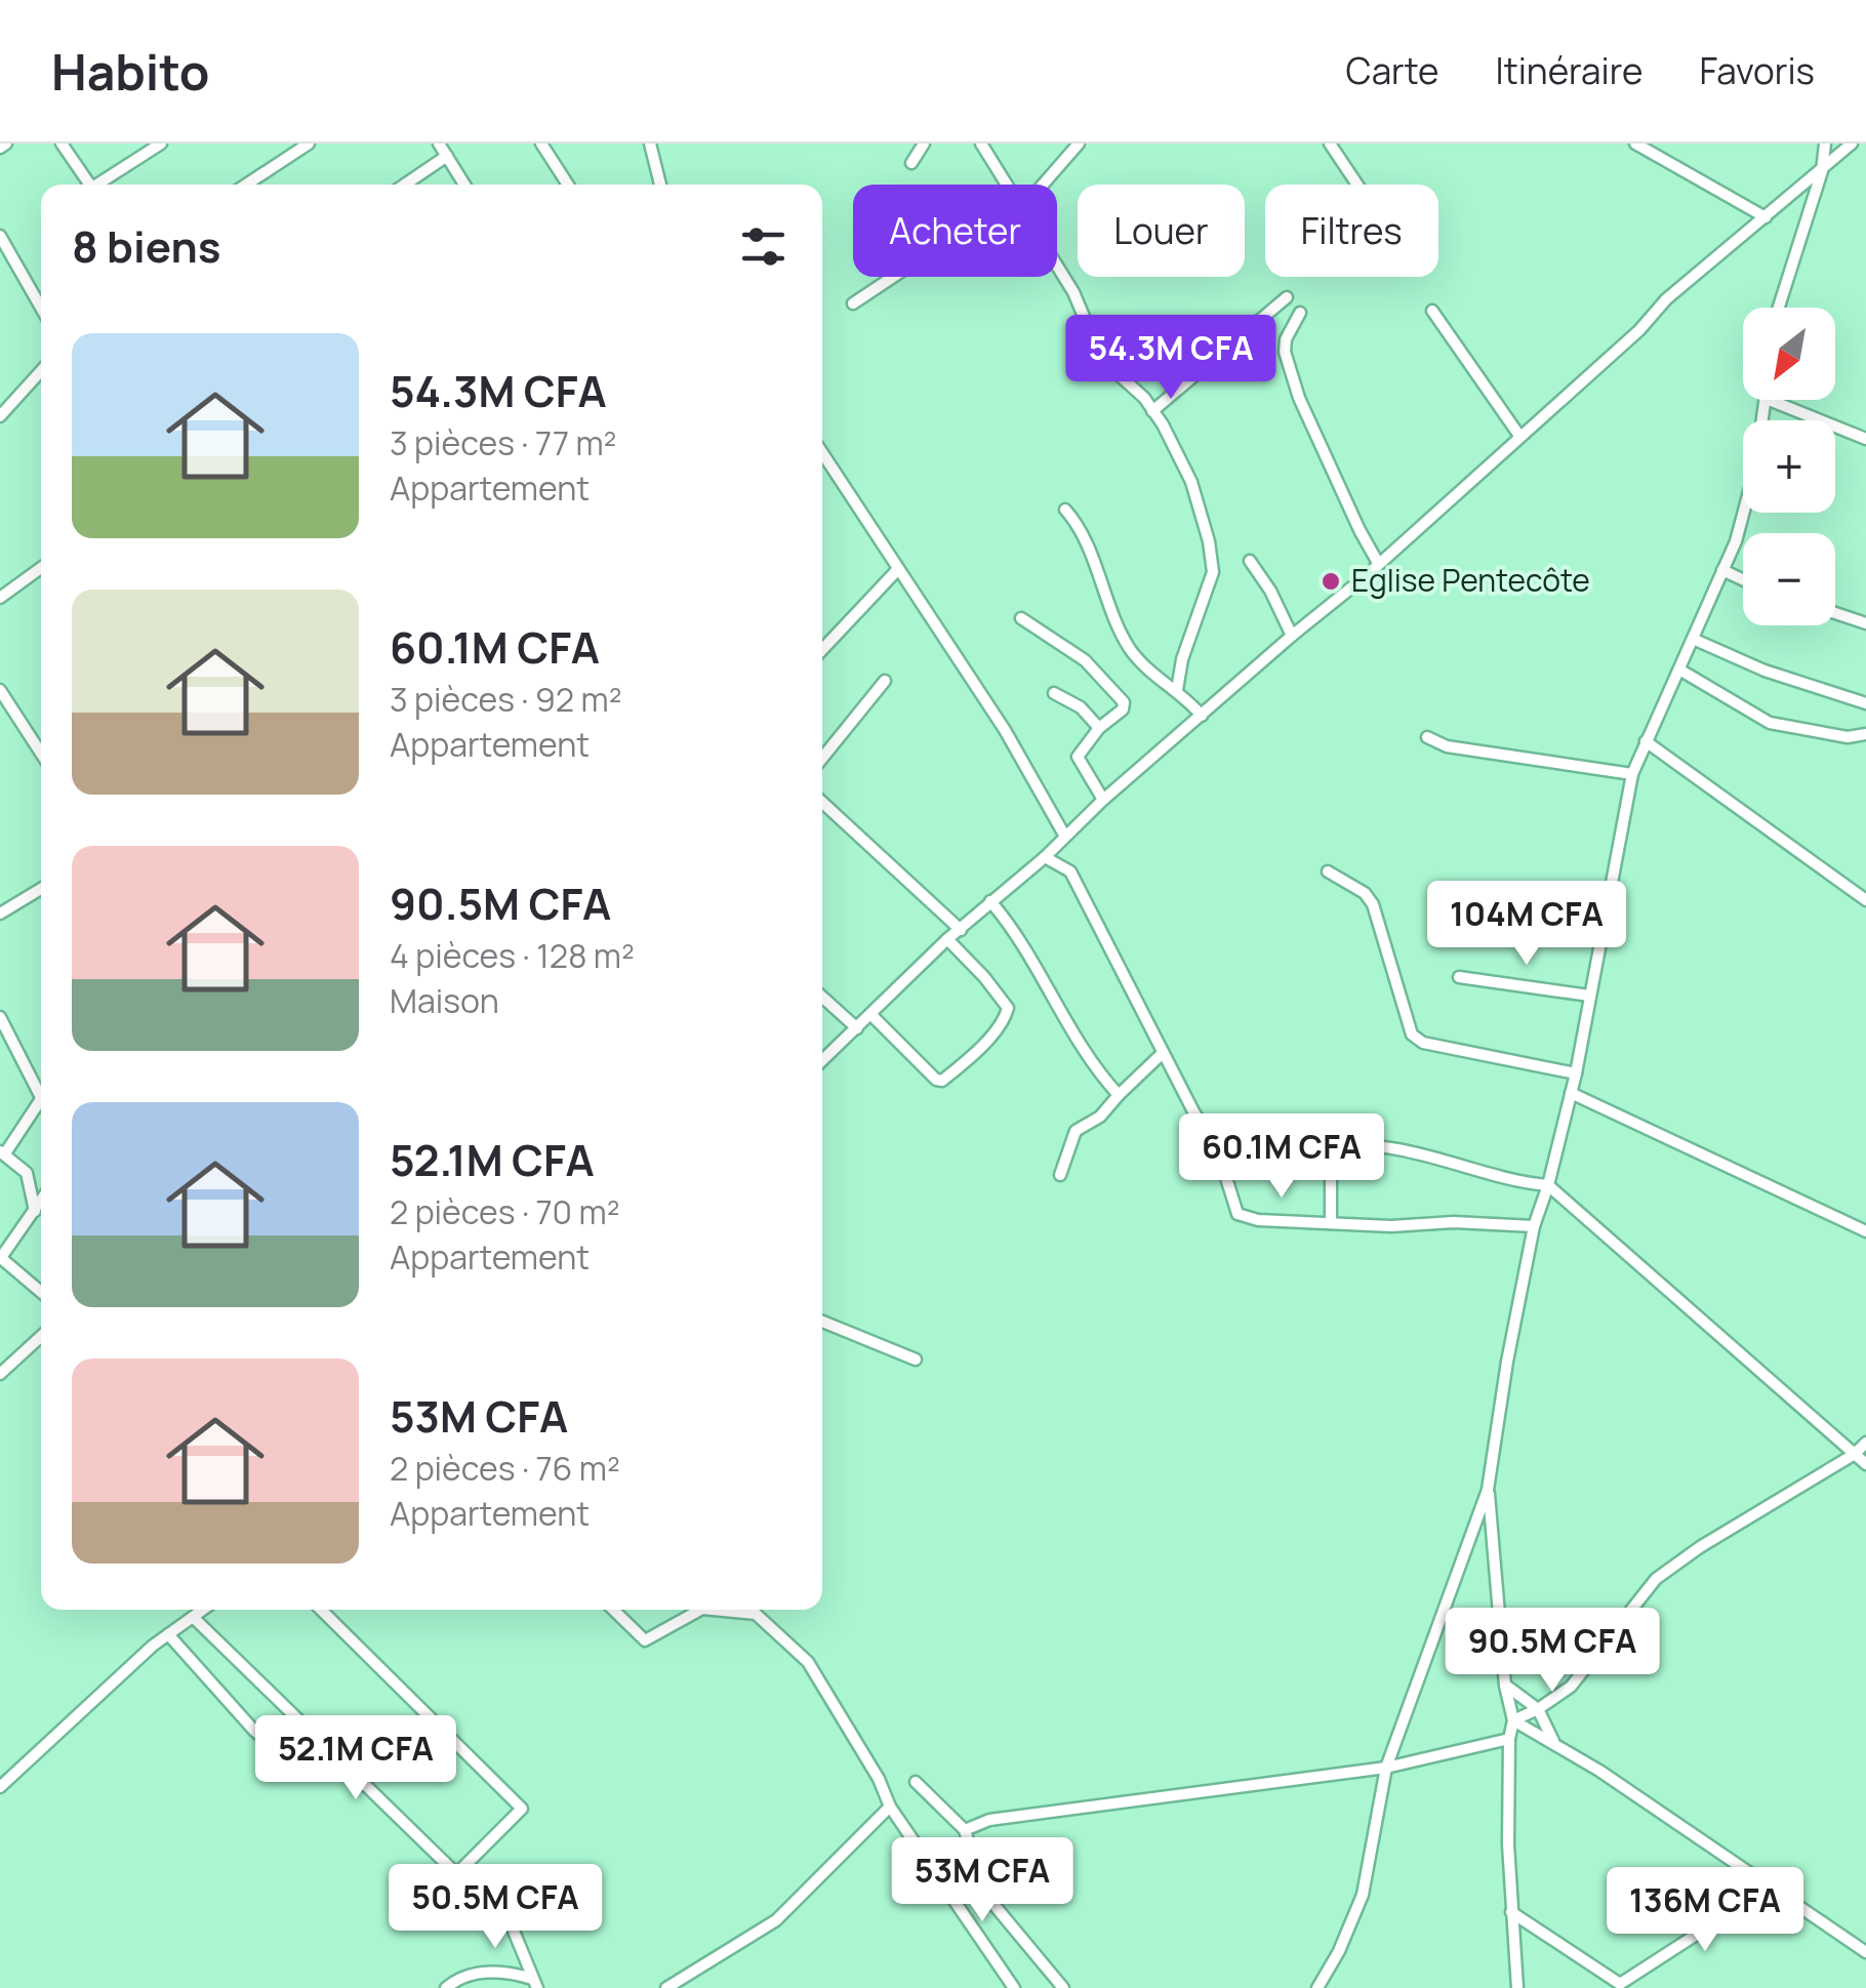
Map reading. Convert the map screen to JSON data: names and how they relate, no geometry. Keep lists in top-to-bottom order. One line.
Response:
{"places":["Eglise Pentecôte"],"north":"bottom left","page":{"header":"Habito","nav":["Carte","Itinéraire","Favoris"],"chip":["Acheter","Louer","Filtres"],"heading":"8 biens","map_buttons":["+","−"],"list":[{"name":"54.3M CFA","note":"3 pièces · 77 m² · Appartement"},{"name":"60.1M CFA","note":"3 pièces · 92 m² · Appartement"},{"name":"90.5M CFA","note":"4 pièces · 128 m² · Maison"},{"name":"52.1M CFA","note":"2 pièces · 70 m² · Appartement"},{"name":"53M CFA","note":"2 pièces · 76 m² · Appartement"}],"price":["54.3M CFA","104M CFA","60.1M CFA","90.5M CFA","52.1M CFA","53M CFA","50.5M CFA","136M CFA"]}}
